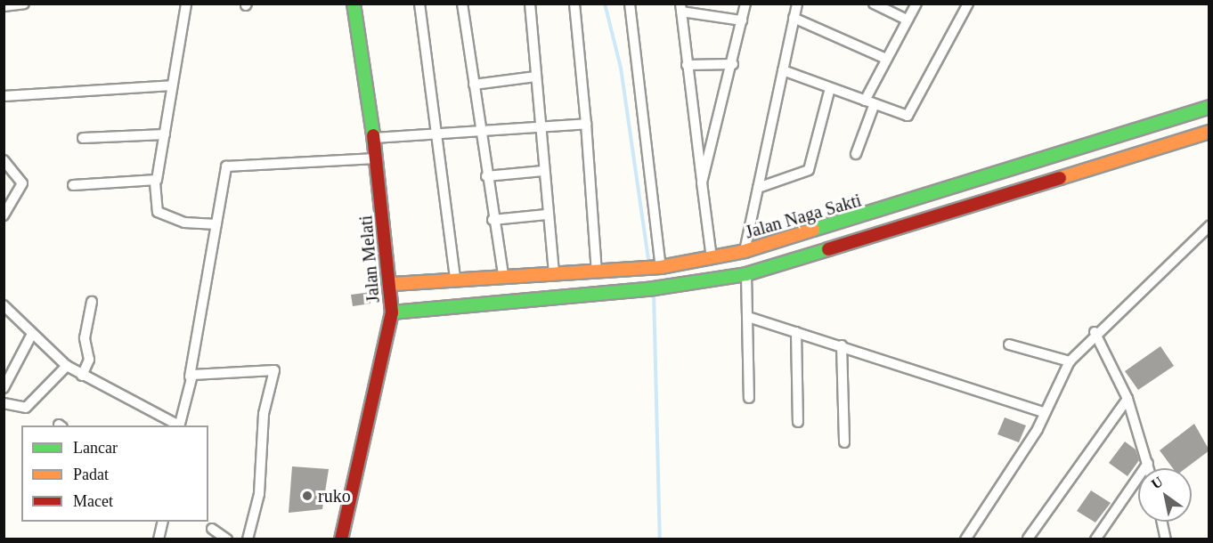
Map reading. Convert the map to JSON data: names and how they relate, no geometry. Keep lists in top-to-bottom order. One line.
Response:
{"streets":{"main road":["Jalan Naga Sakti","Jalan Melati"]},"crossings":[["Jalan Naga Sakti","Jalan Melati"]],"places":["ruko"],"legend":["Lancar","Padat","Macet"],"north":"top left"}
